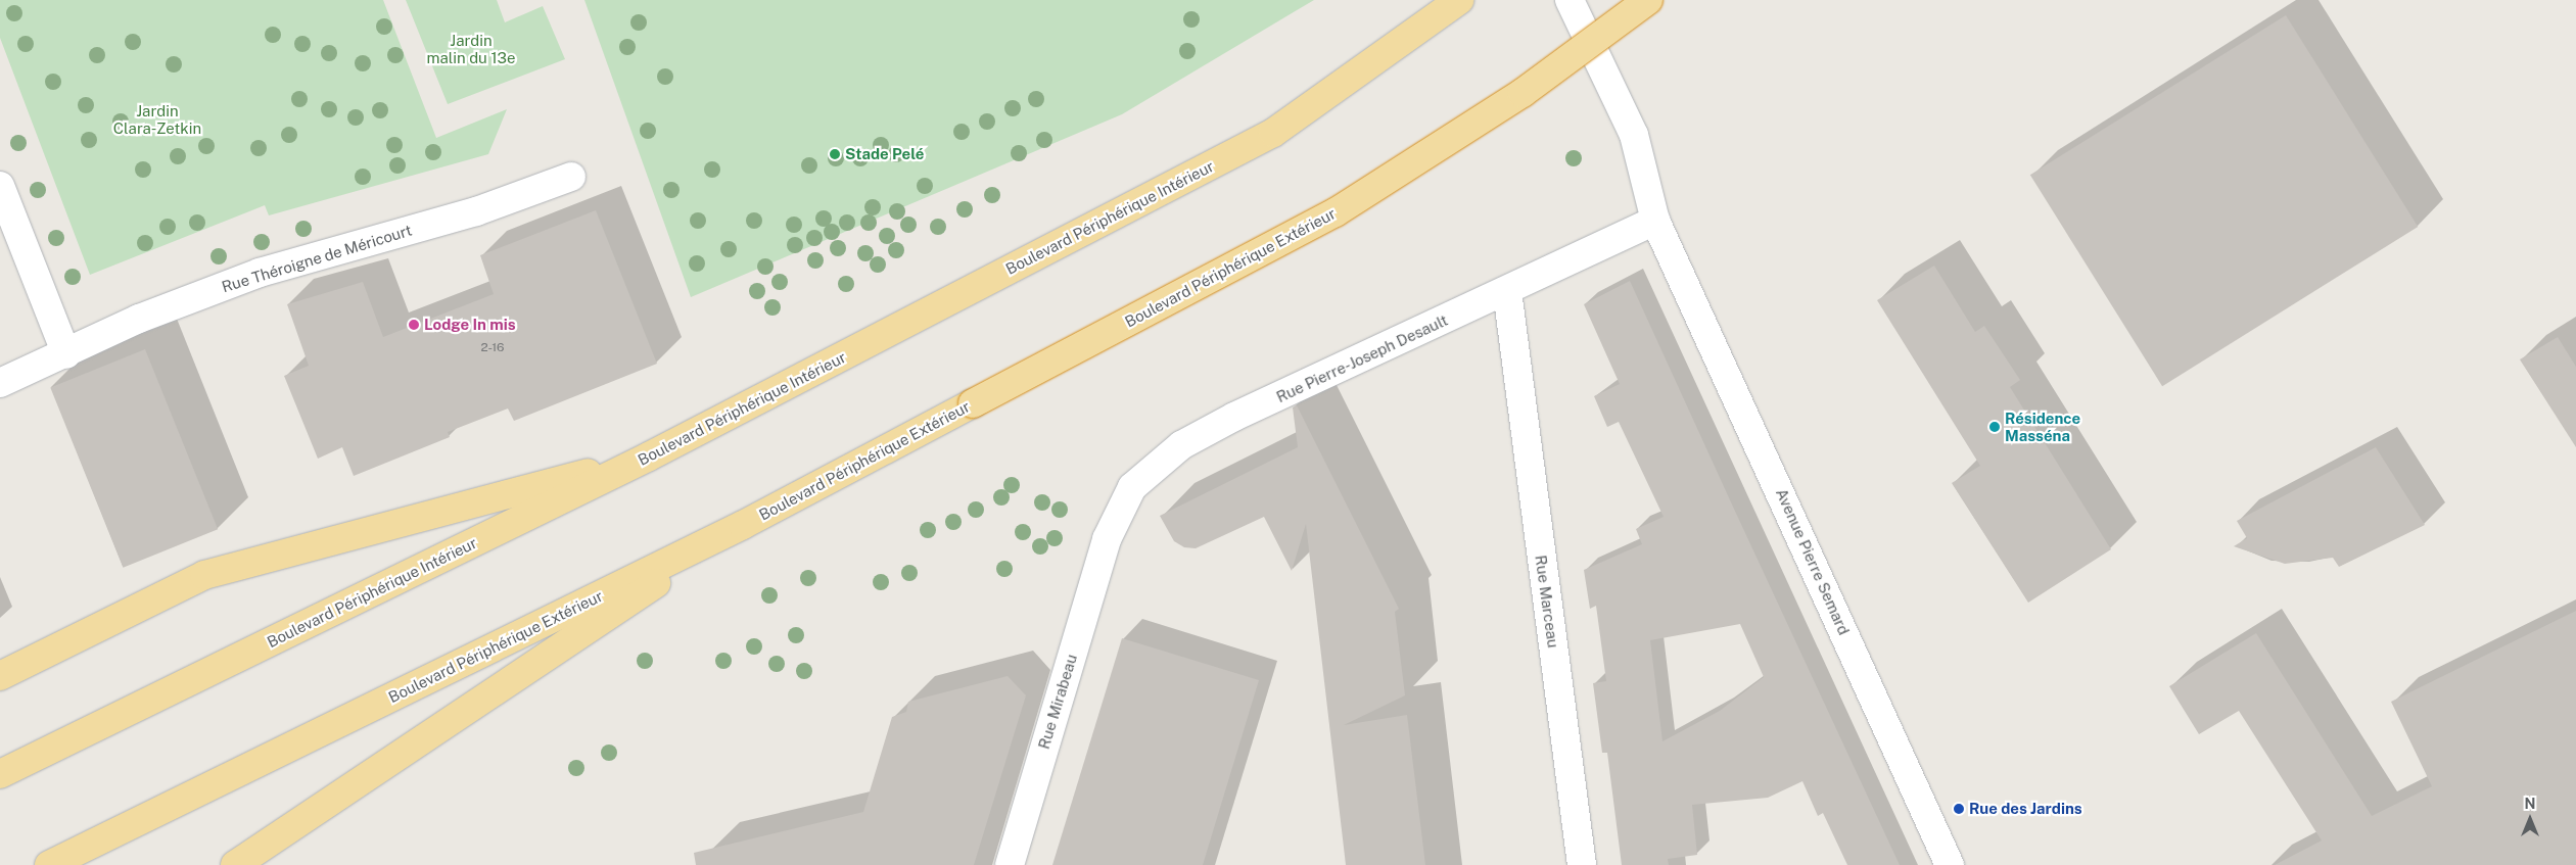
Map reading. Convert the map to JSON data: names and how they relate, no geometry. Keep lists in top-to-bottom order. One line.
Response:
{"streets":{"highway":["Boulevard Périphérique Intérieur","Boulevard Périphérique Extérieur"],"street":["Rue Théroigne de Méricourt","Rue Pierre-Joseph Desault","Avenue Pierre Semard","Rue Marceau","Rue Mirabeau"]},"crossings":[["Rue Pierre-Joseph Desault","Avenue Pierre Semard"],["Rue Pierre-Joseph Desault","Rue Marceau"],["Rue Pierre-Joseph Desault","Rue Mirabeau"]],"parks":["Jardin malin du 13e","Jardin Clara-Zetkin"],"places":["Stade Pelé","Lodge In mis","Résidence Masséna","Rue des Jardins"],"house_numbers":["2-16"],"north":"top"}
